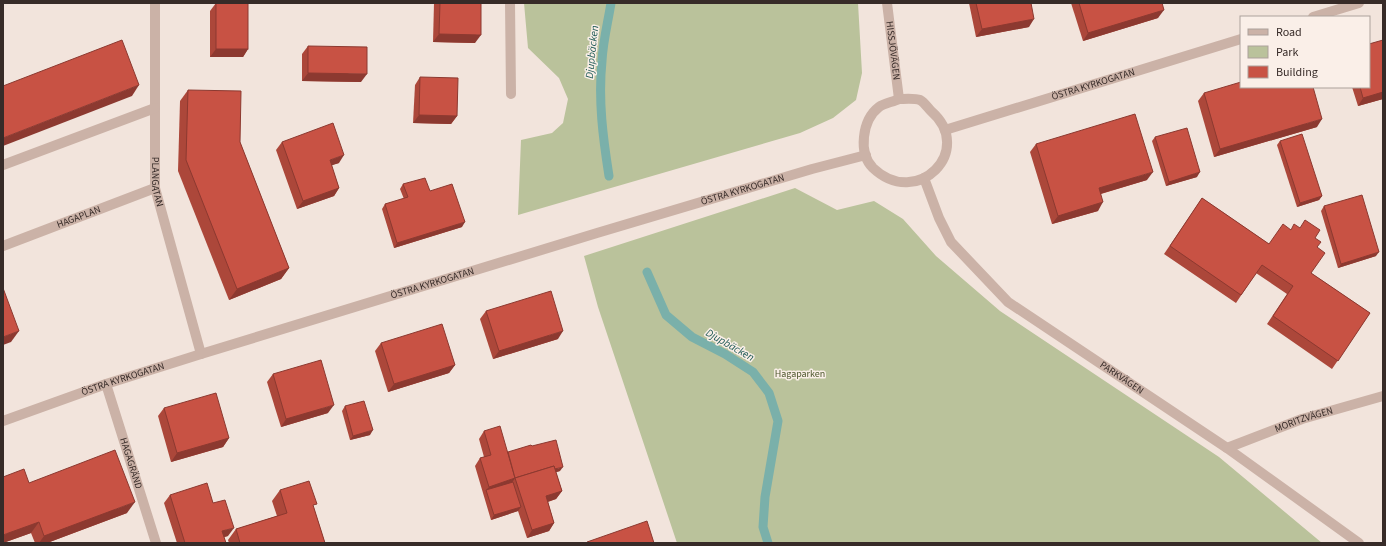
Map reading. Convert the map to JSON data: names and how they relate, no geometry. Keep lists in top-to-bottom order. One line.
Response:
{"streets":{"street":["HISSJÖVÄGEN","ÖSTRA KYRKOGATAN","PLANGATAN","HAGAPLAN","PARKVÄGEN","MORITZVÄGEN","HAGAGRÄND"]},"crossings":[["HISSJÖVÄGEN","ÖSTRA KYRKOGATAN"],["HISSJÖVÄGEN","PARKVÄGEN"],["ÖSTRA KYRKOGATAN","PLANGATAN"],["ÖSTRA KYRKOGATAN","PARKVÄGEN"],["ÖSTRA KYRKOGATAN","HAGAGRÄND"],["PLANGATAN","HAGAPLAN"],["PARKVÄGEN","MORITZVÄGEN"]],"water":["Djupbäcken"],"parks":["Hagaparken"],"legend":["Road","Park","Building"]}
